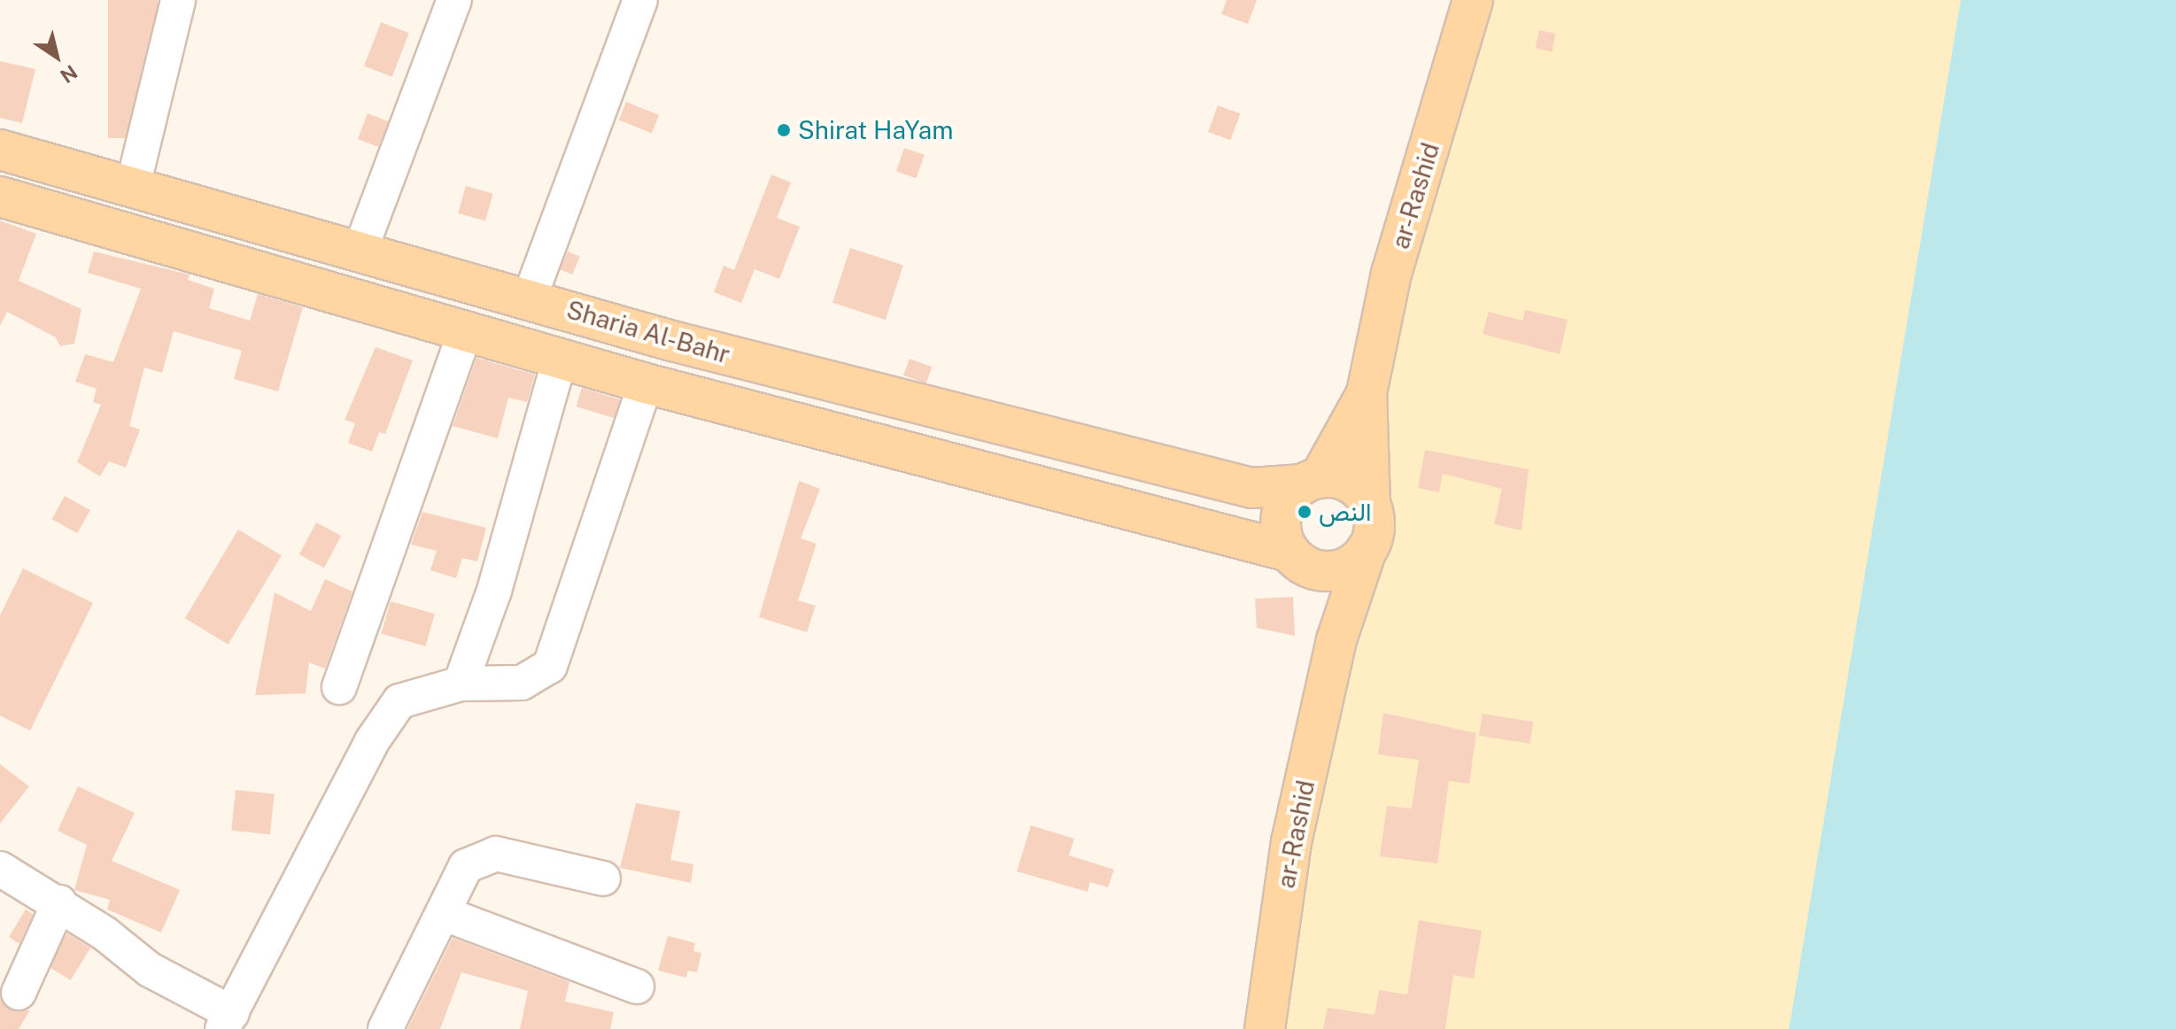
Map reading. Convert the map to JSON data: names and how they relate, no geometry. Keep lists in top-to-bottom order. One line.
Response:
{"streets":{"main road":["ar-Rashid","Sharia Al-Bahr"]},"crossings":[["ar-Rashid","Sharia Al-Bahr"]],"places":["Shirat HaYam","النص"],"north":"bottom right"}
